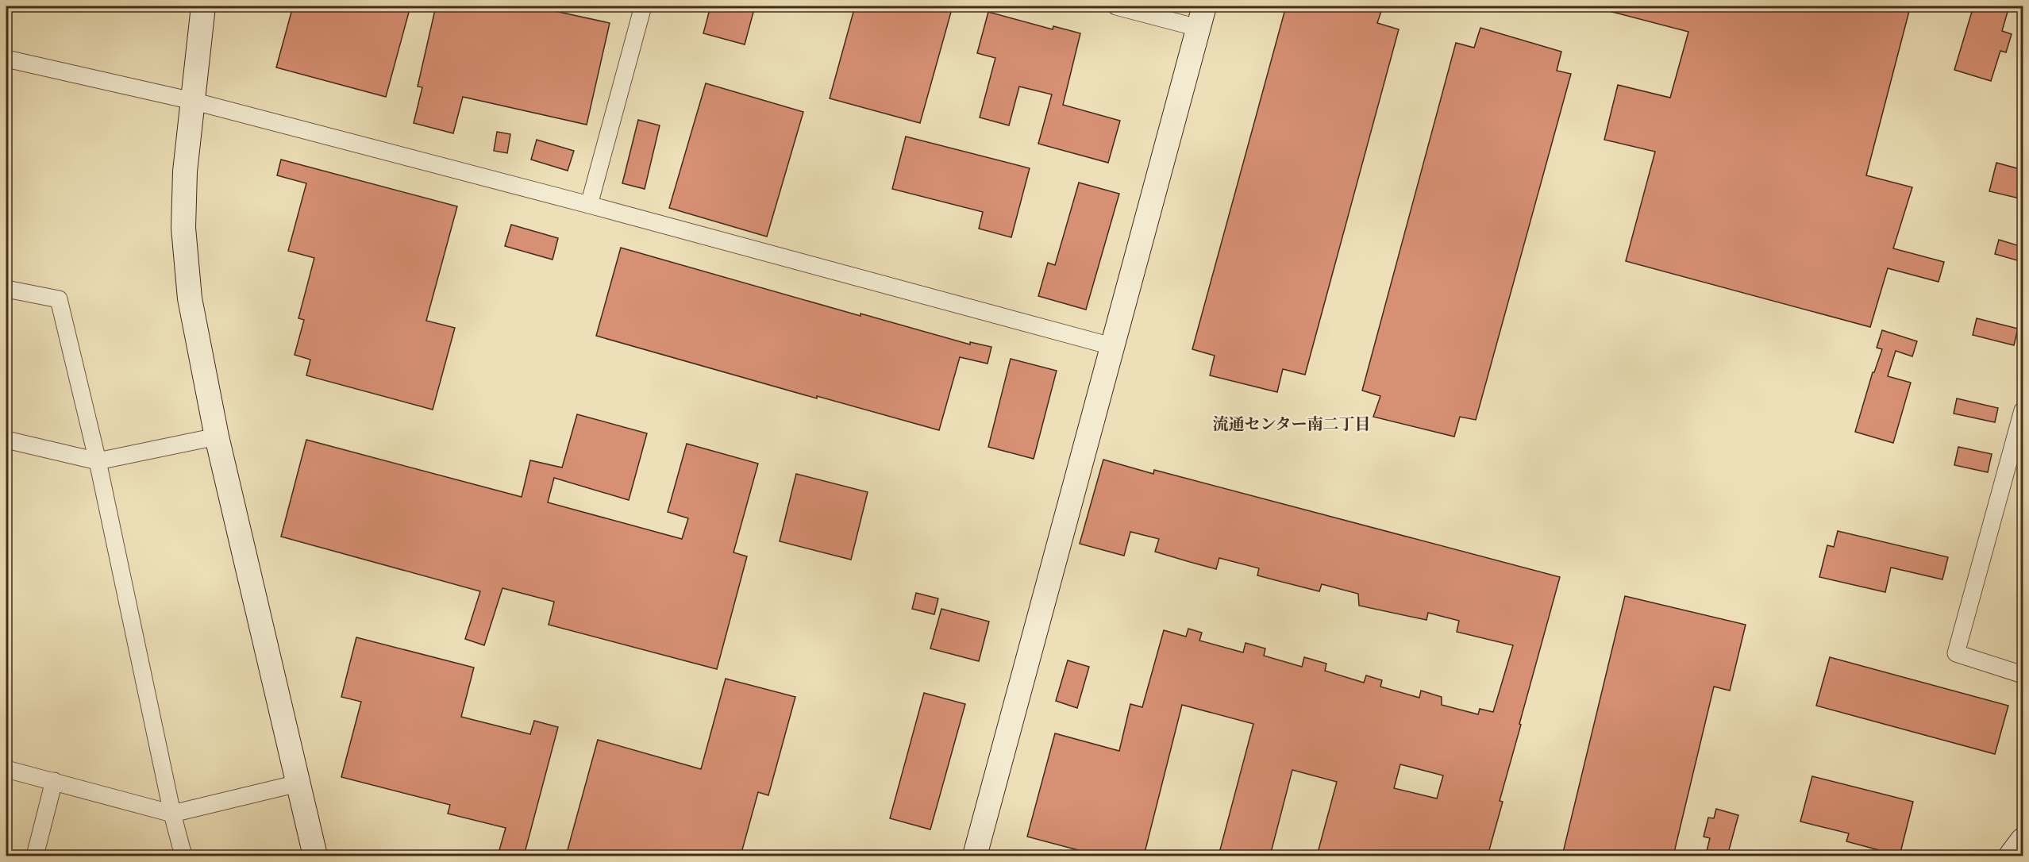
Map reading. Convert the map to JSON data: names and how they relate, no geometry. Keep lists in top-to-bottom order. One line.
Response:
{"districts":["流通センター南二丁目"]}
